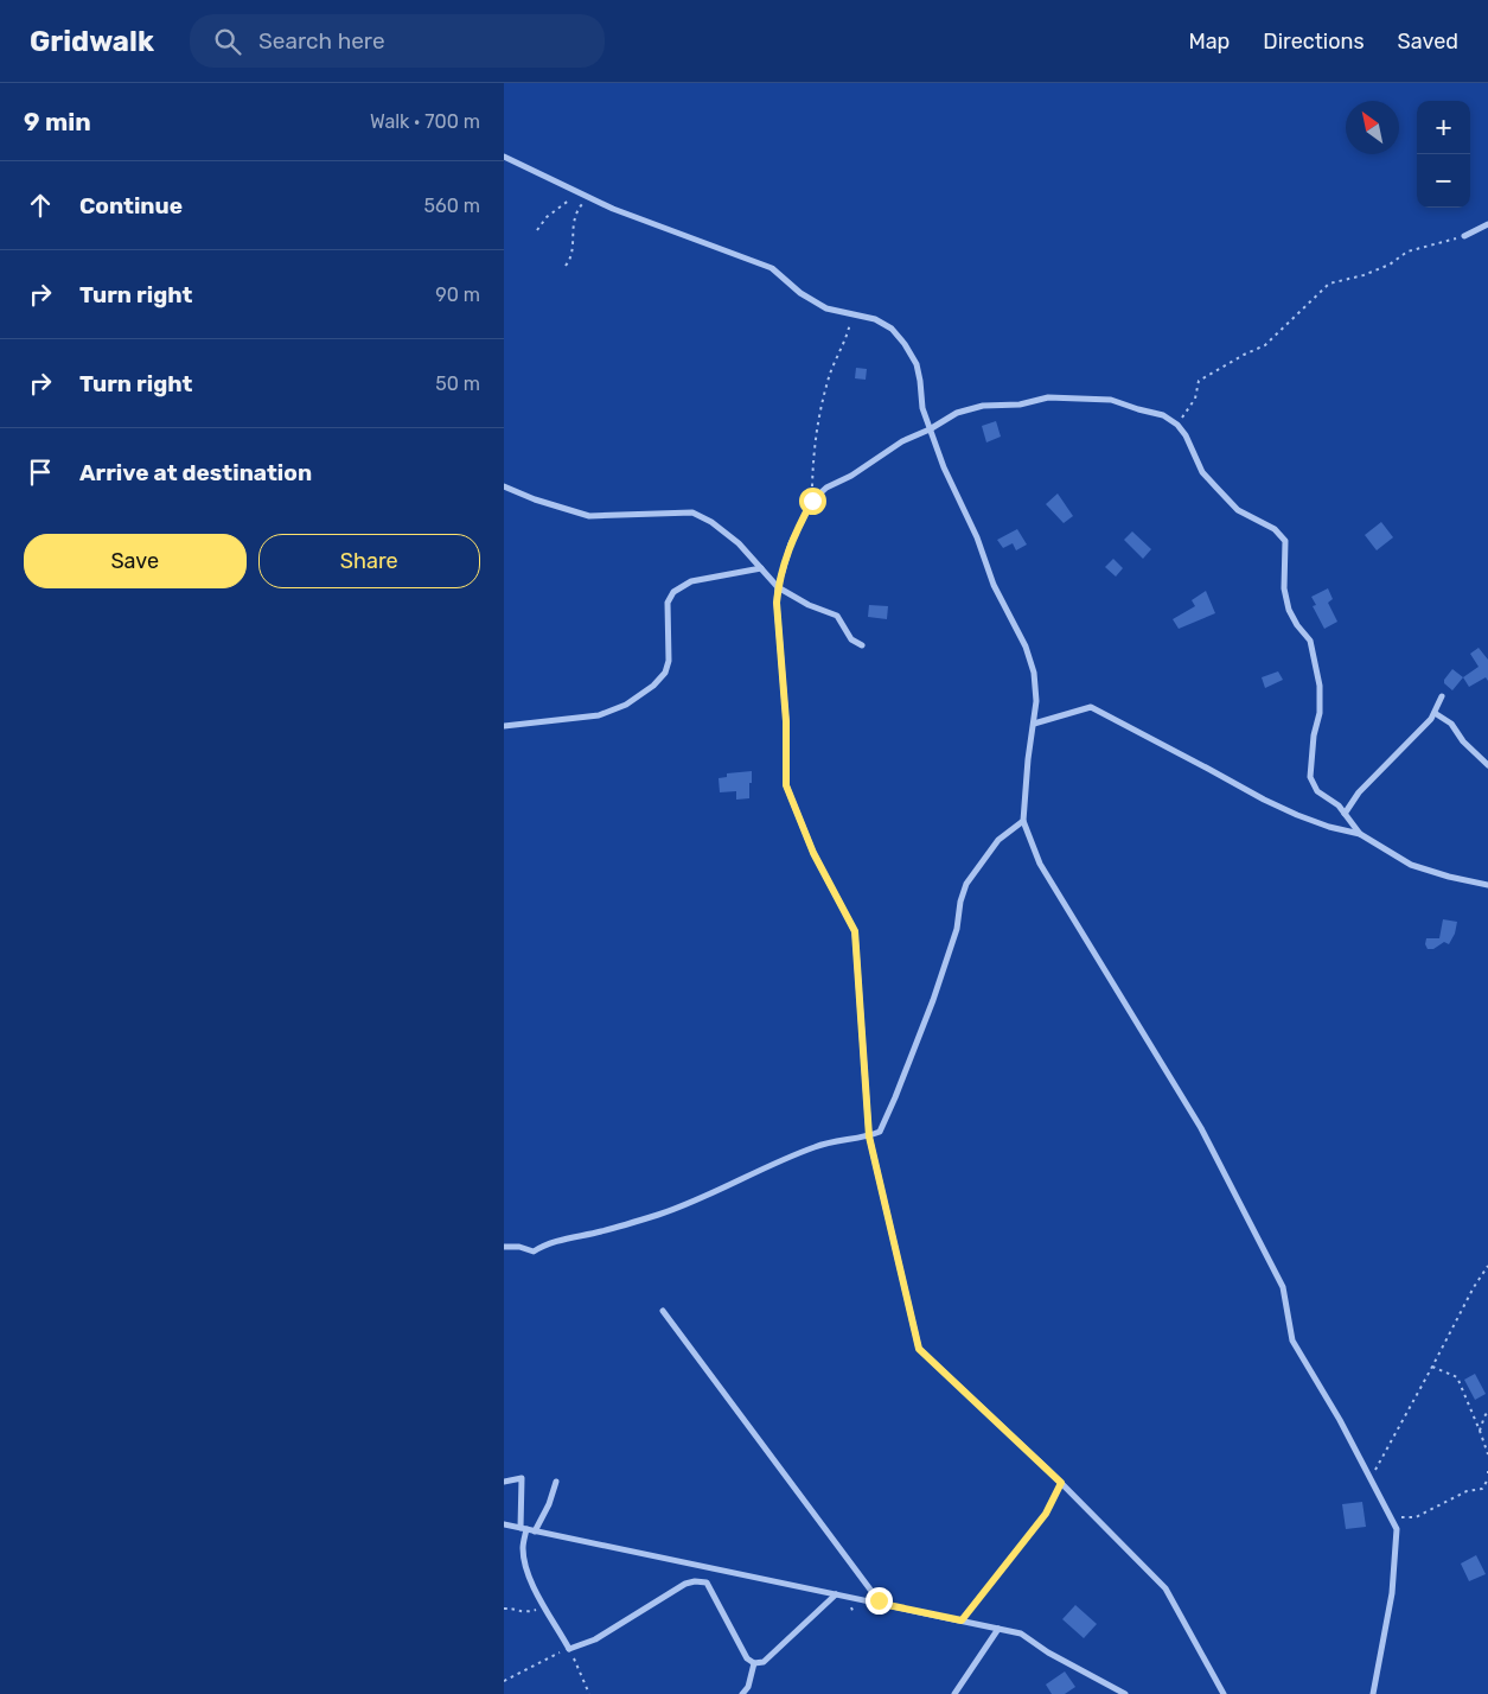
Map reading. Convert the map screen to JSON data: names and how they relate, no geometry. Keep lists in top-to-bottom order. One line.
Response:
{"north":"top left","page":{"header":"Gridwalk","search":"Search here","nav":["Map","Directions","Saved"],"heading":["9 min","Walk · 700 m"],"map_buttons":["+","−"],"list":[["Continue","560 m"],["Turn right","90 m"],["Turn right","50 m"],"Arrive at destination"],"buttons":["Save","Share"]}}
